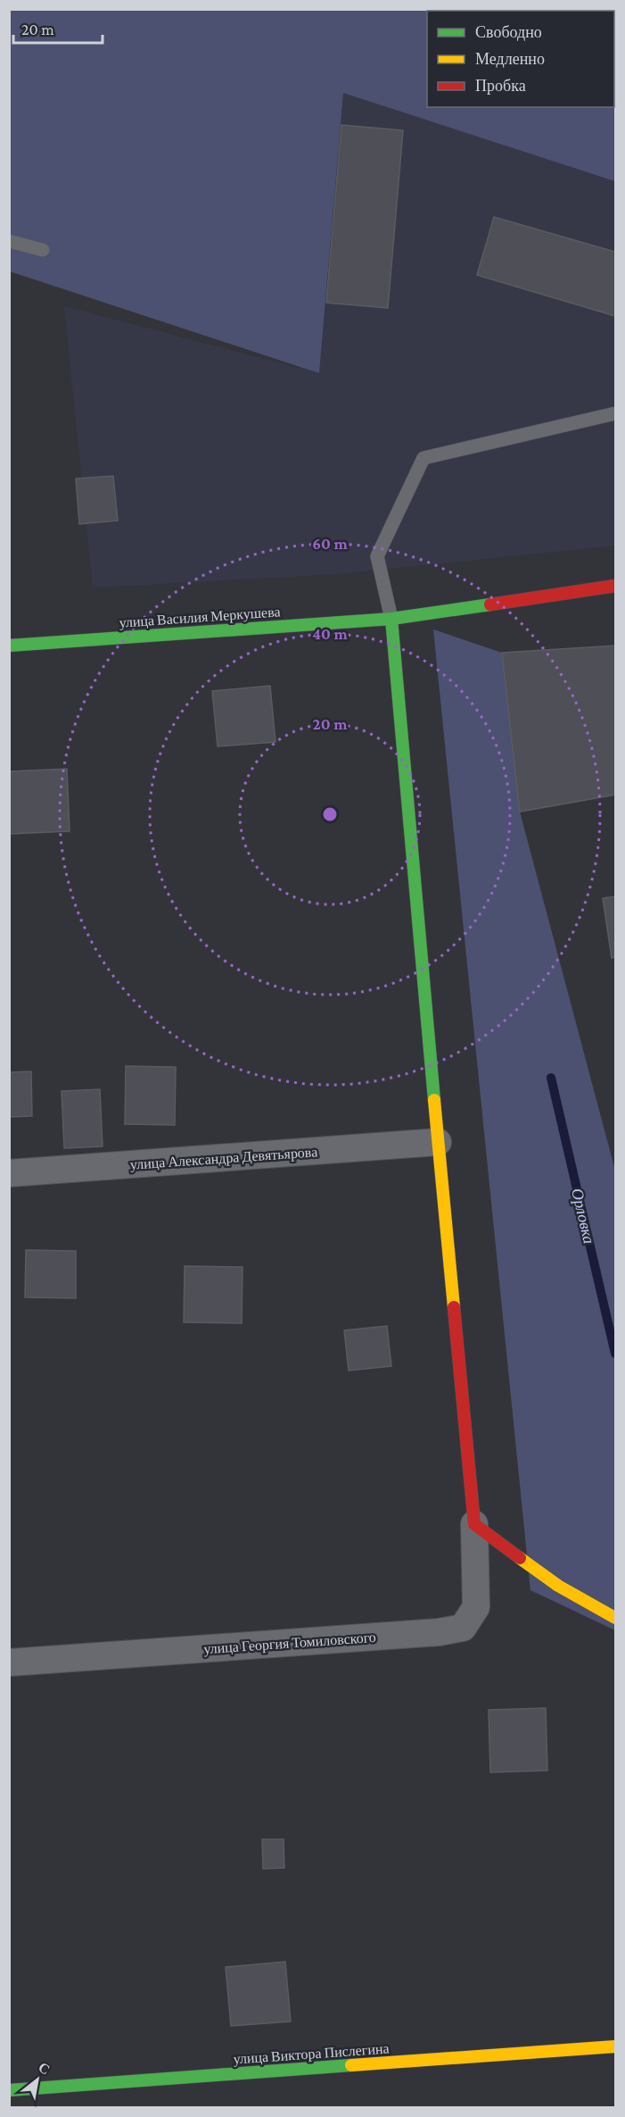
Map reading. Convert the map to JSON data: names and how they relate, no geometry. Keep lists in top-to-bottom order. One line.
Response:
{"streets":{"street":["улица Василия Меркушева","улица Александра Девятьярова","улица Георгия Томиловского","улица Виктора Пислегина"]},"water":["Орловка"],"legend":["Свободно","Медленно","Пробка"],"scale_bar":"20 m","north":"top right","rings":["60 m","40 m","20 m"]}
